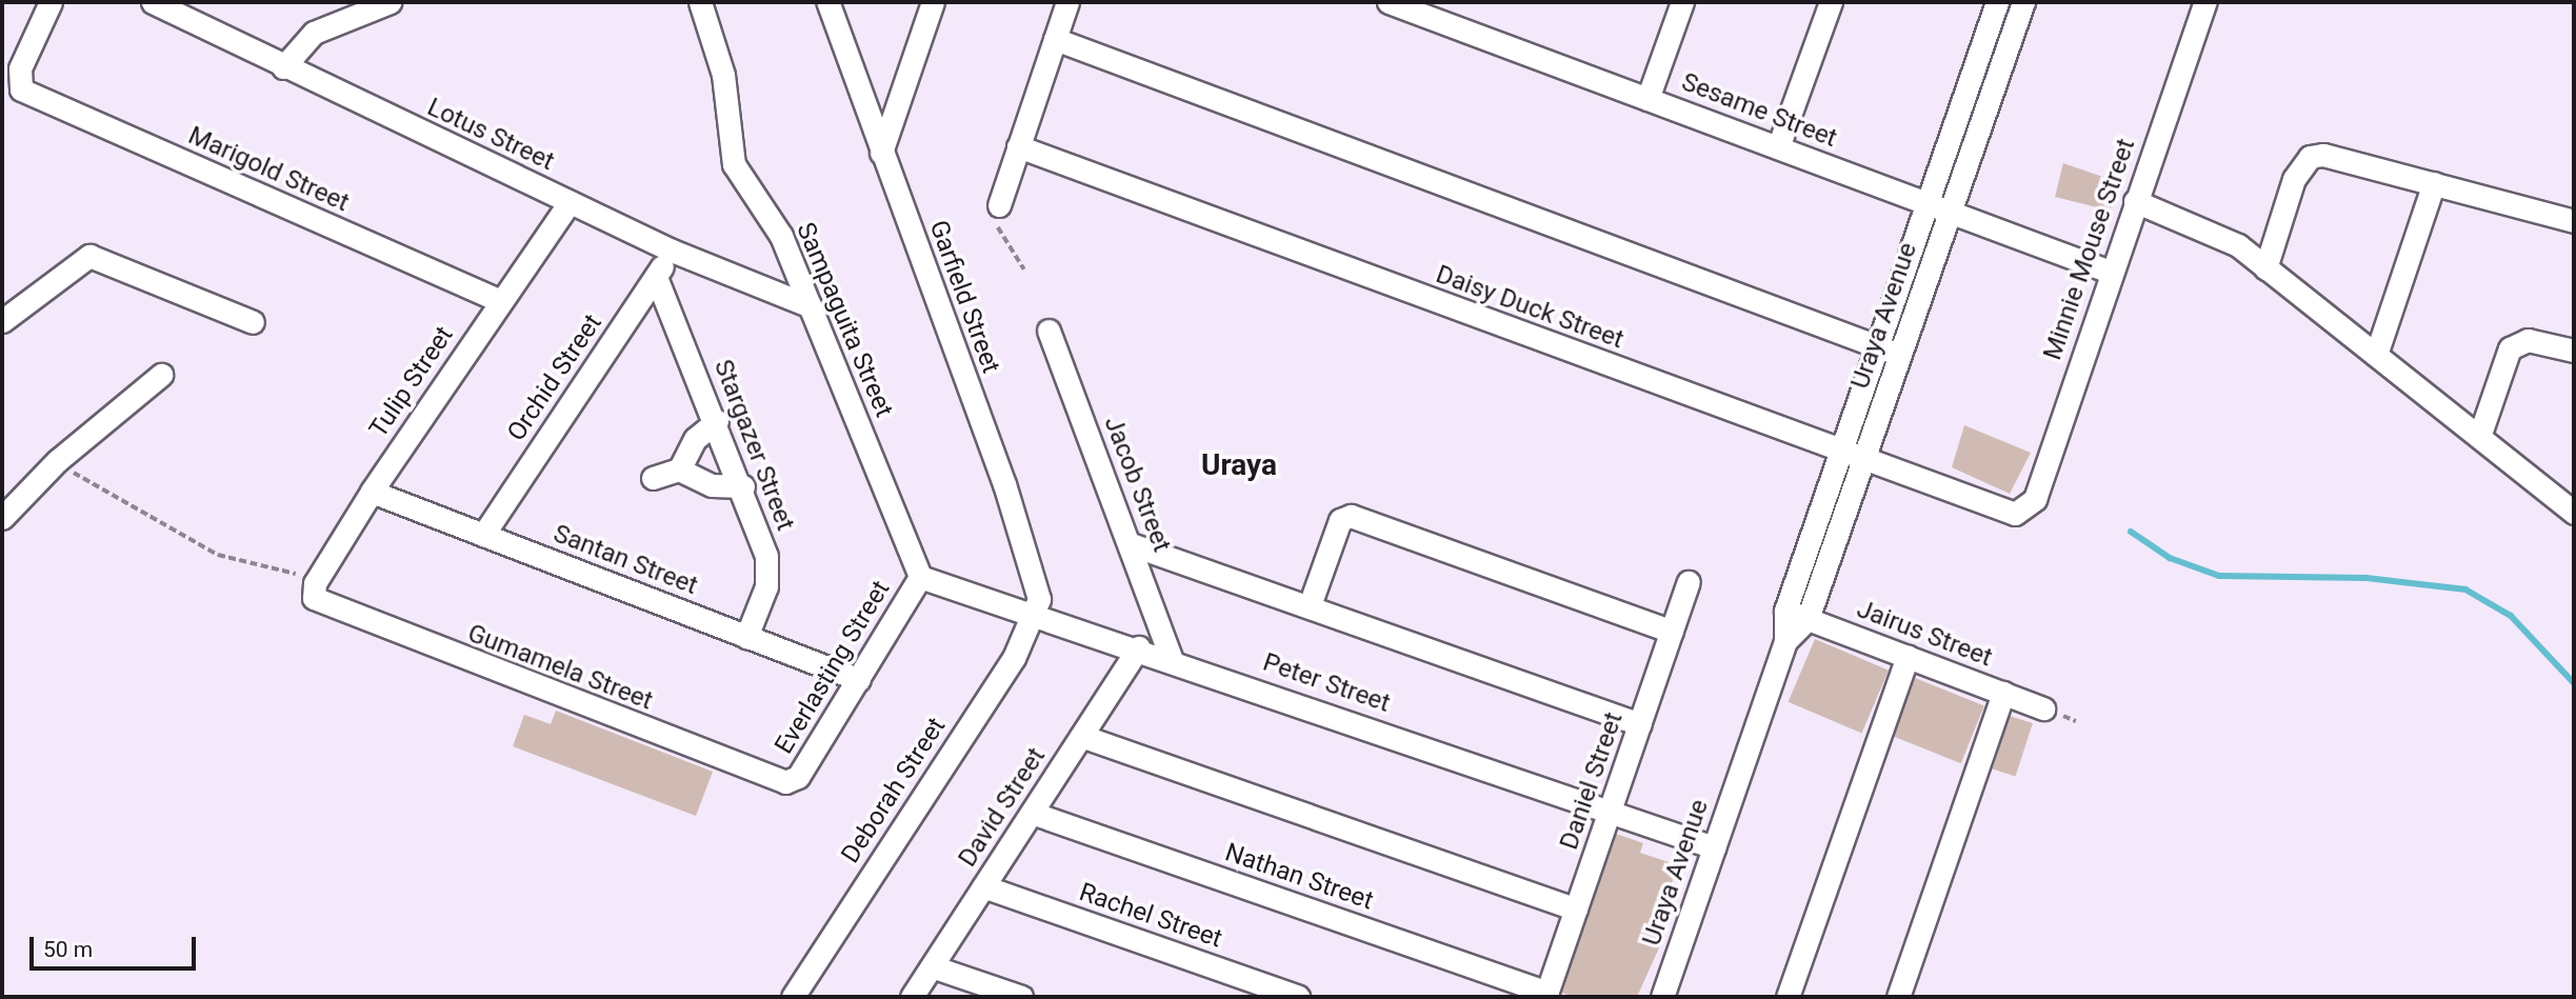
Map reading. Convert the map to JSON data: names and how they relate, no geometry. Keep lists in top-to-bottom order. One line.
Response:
{"streets":{"street":["Sesame Street","Lotus Street","Marigold Street","Minnie Mouse Street","Garfield Street","Daisy Duck Street","Uraya Avenue","Sampaguita Street","Orchid Street","Tulip Street","Stargazer Street","Jacob Street","Santan Street","Jairus Street","Gumamela Street","Everlasting Street","Peter Street","Daniel Street","Deborah Street","David Street","Nathan Street","Rachel Street"]},"crossings":[["Sesame Street","Minnie Mouse Street"],["Sesame Street","Uraya Avenue"],["Lotus Street","Sampaguita Street"],["Lotus Street","Orchid Street"],["Lotus Street","Tulip Street"],["Marigold Street","Tulip Street"],["Minnie Mouse Street","Daisy Duck Street"],["Garfield Street","Peter Street"],["Garfield Street","Deborah Street"],["Daisy Duck Street","Uraya Avenue"],["Uraya Avenue","Jairus Street"],["Uraya Avenue","Peter Street"],["Sampaguita Street","Everlasting Street"],["Sampaguita Street","Peter Street"],["Orchid Street","Stargazer Street"],["Orchid Street","Santan Street"],["Tulip Street","Santan Street"],["Tulip Street","Gumamela Street"],["Stargazer Street","Santan Street"],["Jacob Street","Peter Street"],["Santan Street","Everlasting Street"],["Gumamela Street","Everlasting Street"],["Everlasting Street","Peter Street"],["Peter Street","Daniel Street"],["Peter Street","Deborah Street"],["Peter Street","David Street"],["Daniel Street","Nathan Street"],["David Street","Nathan Street"],["David Street","Rachel Street"]],"districts":["Uraya"],"scale_bar":"50 m"}
